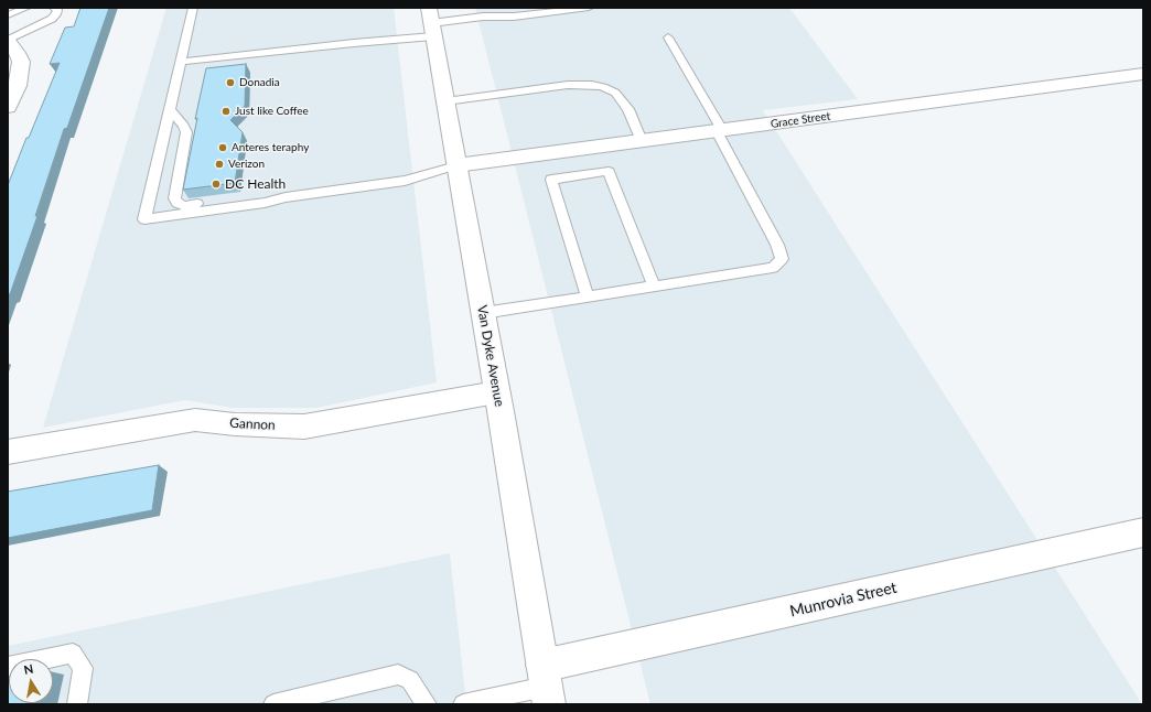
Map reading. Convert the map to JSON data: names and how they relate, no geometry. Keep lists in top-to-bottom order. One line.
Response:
{"streets":{"street":["Grace Street","Van Dyke Avenue","Gannon","Munrovia Street"]},"crossings":[["Grace Street","Van Dyke Avenue"],["Van Dyke Avenue","Gannon"],["Van Dyke Avenue","Munrovia Street"]],"places":["Donadia","Just like Coffee","Anteres teraphy","Verizon","DC Health"],"north":"top"}
